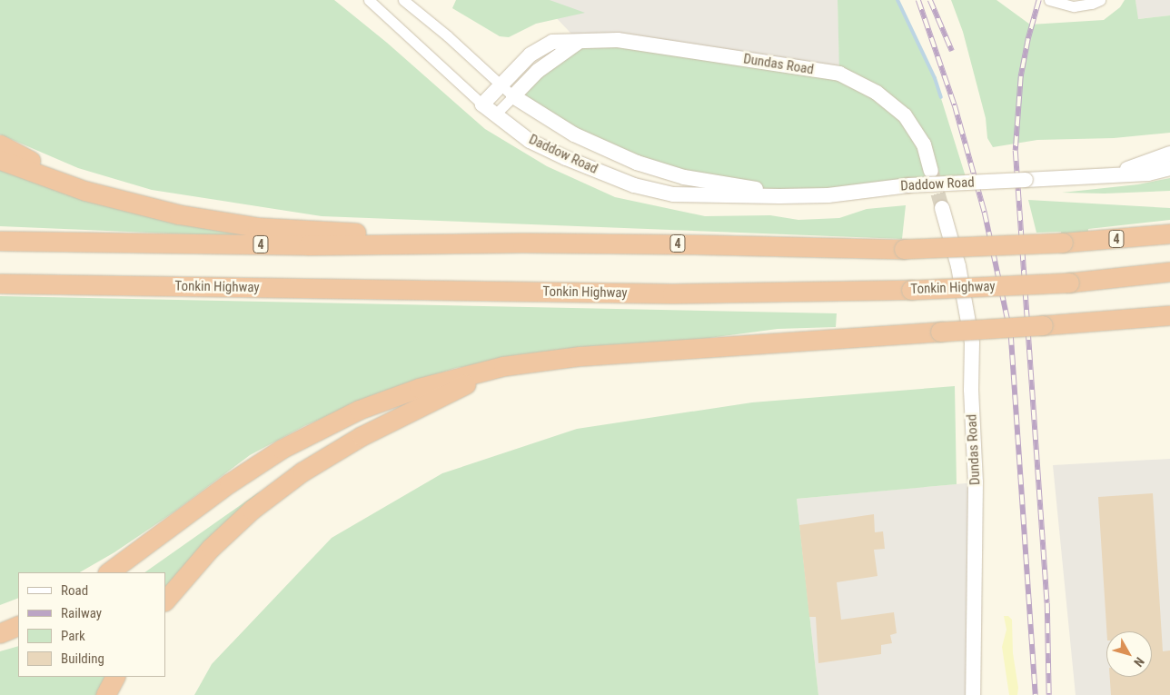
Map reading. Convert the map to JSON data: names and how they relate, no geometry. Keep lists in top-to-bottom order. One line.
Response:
{"streets":{"highway":["4","Tonkin Highway"],"main road":["Dundas Road","Daddow Road"]},"crossings":[["Dundas Road","Daddow Road"]],"legend":["Road","Railway","Park","Building"],"north":"bottom right"}
